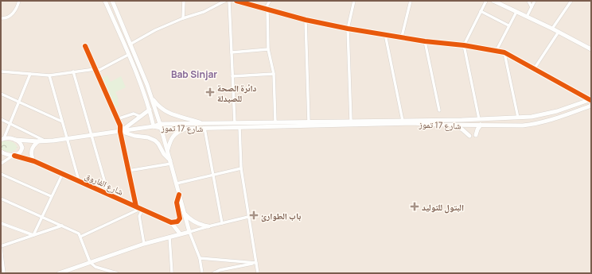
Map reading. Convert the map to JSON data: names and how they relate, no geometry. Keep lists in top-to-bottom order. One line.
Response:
{"streets":{"main road":["شارع 17 تموز","شارع الفاروق"]},"districts":["Bab Sinjar"],"places":{"health":["دائرة الصحة للصيدلة","البتول للتوليد","باب الطوارئ"]}}
